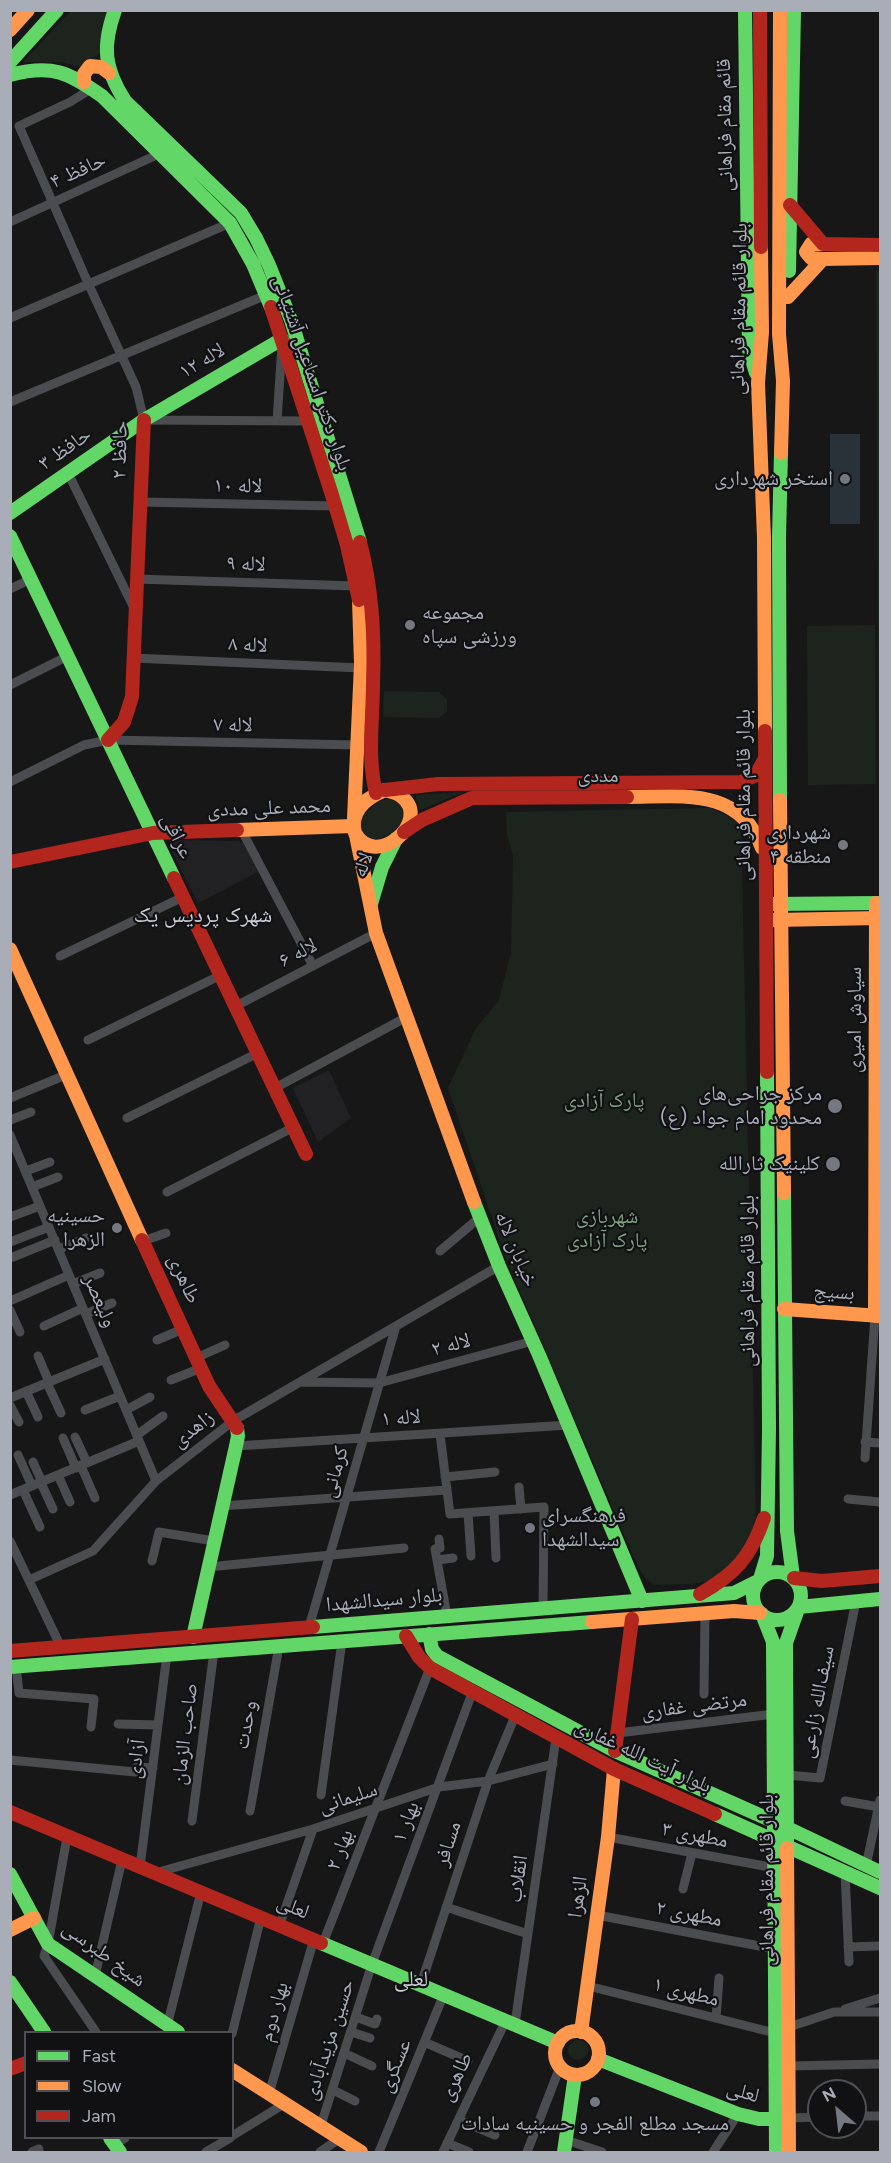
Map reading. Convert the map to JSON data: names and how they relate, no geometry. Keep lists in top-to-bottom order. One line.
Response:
{"streets":{"main road":["قائم مقام فراهانی","بلوار قائم مقام فراهانی","لاله ۱۲","بلوار دکتر اسماعیل آشتیانی","حافظ ۳","حافظ ۲","مددی","محمد علی مددی","عراقی","لاله","سیاوش امیری","خیابان لاله","طاهری","بسیج","بلوار سیدالشهدا","بلوار آیت الله غفاری","الزهرا","لعلی","شیخ طبرسی"],"street":["حافظ ۴","لاله ۱۰","لاله ۹","لاله ۸","لاله ۷","لاله ۶","ولیعصر","لاله ۲","لاله ۱","زاهدی","کرمانی","سیف‌الله زارعی","مرتضی غفاری","وحدت","صاحب الزمان","آزادی","سلیمانی","بهار ۱","مطهری ۳","مسافر","بهار ۲","انقلاب","مطهری ۲","مطهری ۱","بهار دوم","حسین مزیدآبادی","عسگری"]},"crossings":[["قائم مقام فراهانی","بلوار قائم مقام فراهانی"],["حافظ ۴","بلوار دکتر اسماعیل آشتیانی"],["حافظ ۴","حافظ ۲"],["بلوار قائم مقام فراهانی","مددی"],["بلوار قائم مقام فراهانی","بسیج"],["بلوار قائم مقام فراهانی","بلوار سیدالشهدا"],["بلوار قائم مقام فراهانی","سیف‌الله زارعی"],["بلوار قائم مقام فراهانی","مرتضی غفاری"],["بلوار قائم مقام فراهانی","بلوار آیت الله غفاری"],["بلوار قائم مقام فراهانی","مطهری ۳"],["بلوار قائم مقام فراهانی","لعلی"],["بلوار قائم مقام فراهانی","مطهری ۲"],["بلوار قائم مقام فراهانی","مطهری ۱"],["لاله ۱۲","بلوار دکتر اسماعیل آشتیانی"],["لاله ۱۲","حافظ ۳"],["لاله ۱۲","حافظ ۲"],["بلوار دکتر اسماعیل آشتیانی","حافظ ۲"],["بلوار دکتر اسماعیل آشتیانی","لاله ۱۰"],["بلوار دکتر اسماعیل آشتیانی","لاله ۹"],["بلوار دکتر اسماعیل آشتیانی","لاله ۸"],["بلوار دکتر اسماعیل آشتیانی","لاله ۷"],["بلوار دکتر اسماعیل آشتیانی","مددی"],["بلوار دکتر اسماعیل آشتیانی","محمد علی مددی"],["بلوار دکتر اسماعیل آشتیانی","لاله"],["حافظ ۳","حافظ ۲"],["حافظ ۲","لاله ۱۰"],["حافظ ۲","لاله ۹"],["حافظ ۲","لاله ۸"],["حافظ ۲","لاله ۷"],["حافظ ۲","عراقی"],["لاله ۷","عراقی"],["مددی","محمد علی مددی"],["مددی","لاله"],["محمد علی مددی","عراقی"],["محمد علی مددی","لاله"],["عراقی","لاله ۶"],["لاله","خیابان لاله"],["لاله ۶","خیابان لاله"],["سیاوش امیری","بسیج"],["خیابان لاله","لاله ۲"],["خیابان لاله","لاله ۱"],["خیابان لاله","زاهدی"],["خیابان لاله","بلوار سیدالشهدا"],["طاهری","زاهدی"],["طاهری","انقلاب"],["طاهری","لعلی"],["ولیعصر","زاهدی"],["لاله ۲","زاهدی"],["لاله ۲","کرمانی"],["لاله ۱","کرمانی"],["زاهدی","کرمانی"],["کرمانی","بلوار سیدالشهدا"],["بلوار سیدالشهدا","وحدت"],["بلوار سیدالشهدا","صاحب الزمان"],["بلوار سیدالشهدا","بلوار آیت الله غفاری"],["بلوار سیدالشهدا","آزادی"],["بلوار آیت الله غفاری","بهار ۱"],["بلوار آیت الله غفاری","مسافر"],["بلوار آیت الله غفاری","بهار ۲"],["بلوار آیت الله غفاری","انقلاب"],["بلوار آیت الله غفاری","الزهرا"],["آزادی","لعلی"],["سلیمانی","بهار ۱"],["سلیمانی","مسافر"],["سلیمانی","بهار ۲"],["سلیمانی","انقلاب"],["سلیمانی","لعلی"],["بهار ۱","لعلی"],["بهار ۱","حسین مزیدآبادی"],["مطهری ۳","الزهرا"],["مسافر","لعلی"],["بهار ۲","لعلی"],["بهار ۲","بهار دوم"],["انقلاب","لعلی"],["الزهرا","لعلی"],["الزهرا","مطهری ۲"],["الزهرا","مطهری ۱"],["لعلی","بهار دوم"],["لعلی","حسین مزیدآبادی"],["لعلی","عسگری"]],"districts":["شهرک پردیس یک","لعلی"],"parks":["پارک آزادی","شهربازی پارک آزادی"],"places":["استخر شهرداری","مجموعه ورزشی سپاه","شهرداری منطقه ۴","مرکز جراحی‌های محدود امام جواد (ع)","کلینیک ثارالله","حسینیه الزهرا","فرهنگسرای سیدالشهدا","مسجد مطلع الفجر و حسینیه سادات"],"legend":["Fast","Slow","Jam"],"north":"top left"}
